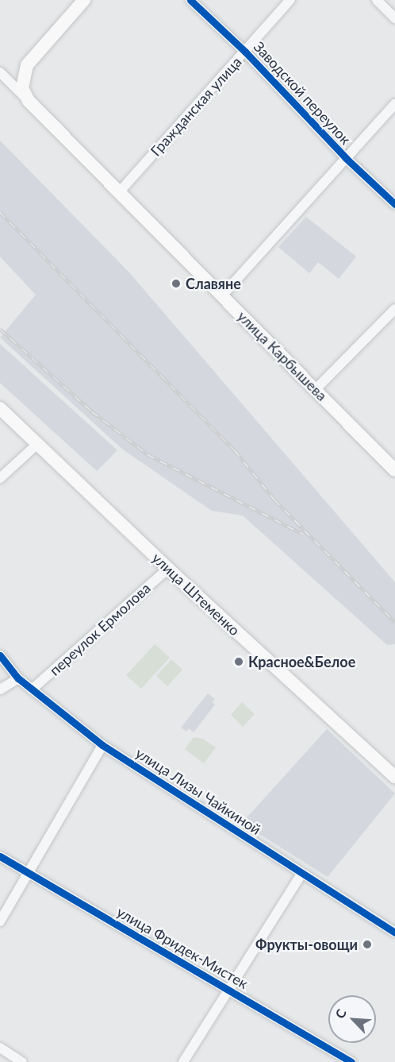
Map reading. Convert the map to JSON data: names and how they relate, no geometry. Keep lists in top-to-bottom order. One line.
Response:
{"streets":{"main road":["улица Карбышева","улица Штеменко"],"street":["Заводской переулок","Гражданская улица","переулок Ермолова","улица Лизы Чайкиной","улица Фридек-Мистек"]},"crossings":[["Заводской переулок","Гражданская улица"],["Гражданская улица","улица Карбышева"],["улица Штеменко","переулок Ермолова"],["переулок Ермолова","улица Лизы Чайкиной"]],"places":["Славяне","Красное&Белое","Фрукты-овощи"],"north":"top left"}
